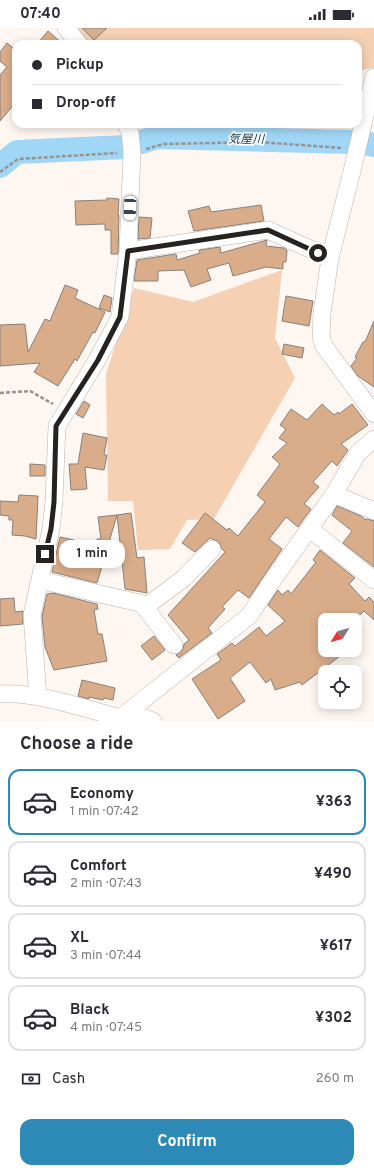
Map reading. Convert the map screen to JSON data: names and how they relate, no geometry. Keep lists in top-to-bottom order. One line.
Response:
{"water":["気屋川"],"north":"bottom left","page":{"status":"07:40","banner":["Pickup","Drop-off"],"bubble":"1 min","heading":"Choose a ride","list":[{"name":"Economy","note":"1 min · 07:42","value":"¥363"},{"name":"Comfort","note":"2 min · 07:43","value":"¥490"},{"name":"XL","note":"3 min · 07:44","value":"¥617"},{"name":"Black","note":"4 min · 07:45","value":"¥302"}],"pay":["Cash","260 m"],"buttons":"Confirm"}}
